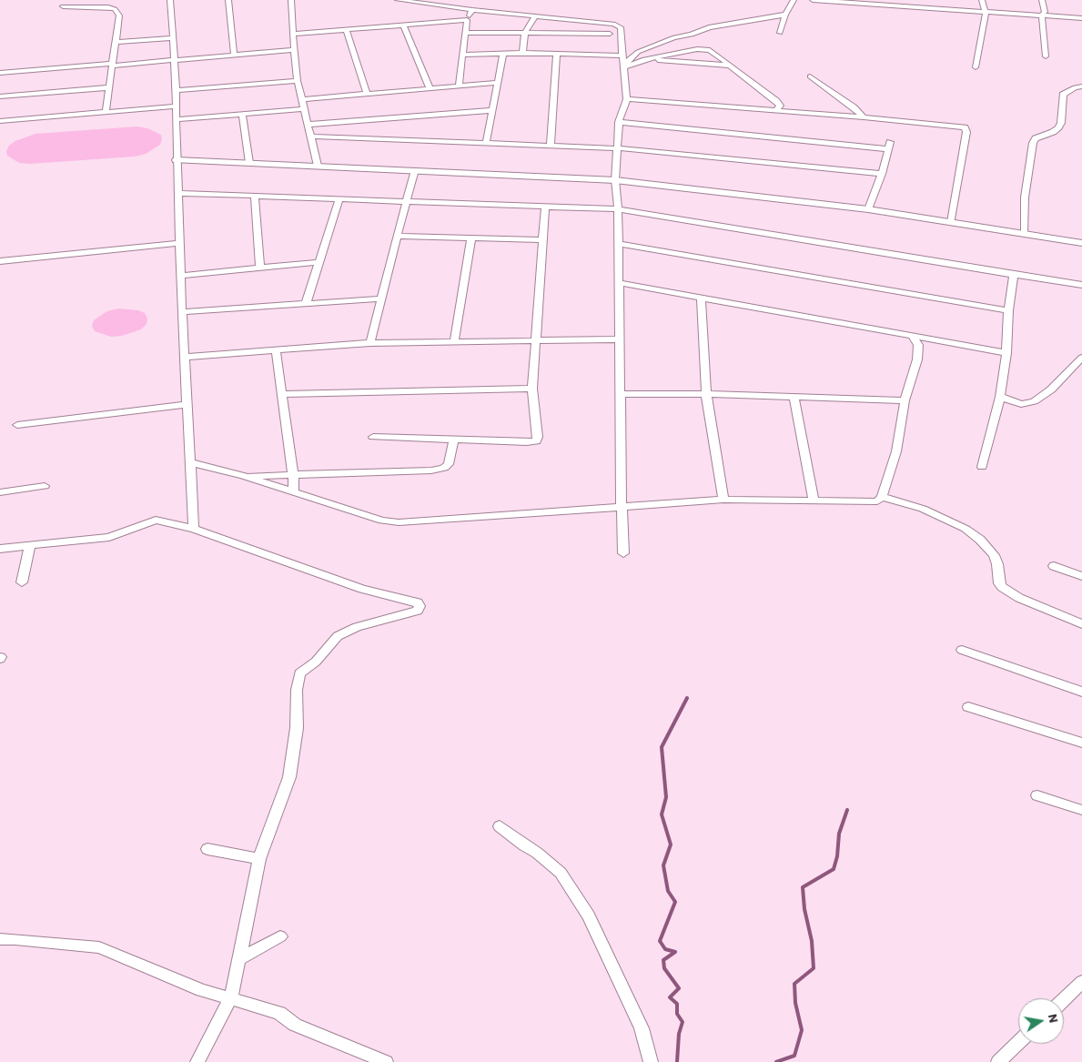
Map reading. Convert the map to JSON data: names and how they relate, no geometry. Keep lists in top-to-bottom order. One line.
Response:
{"north":"right"}
